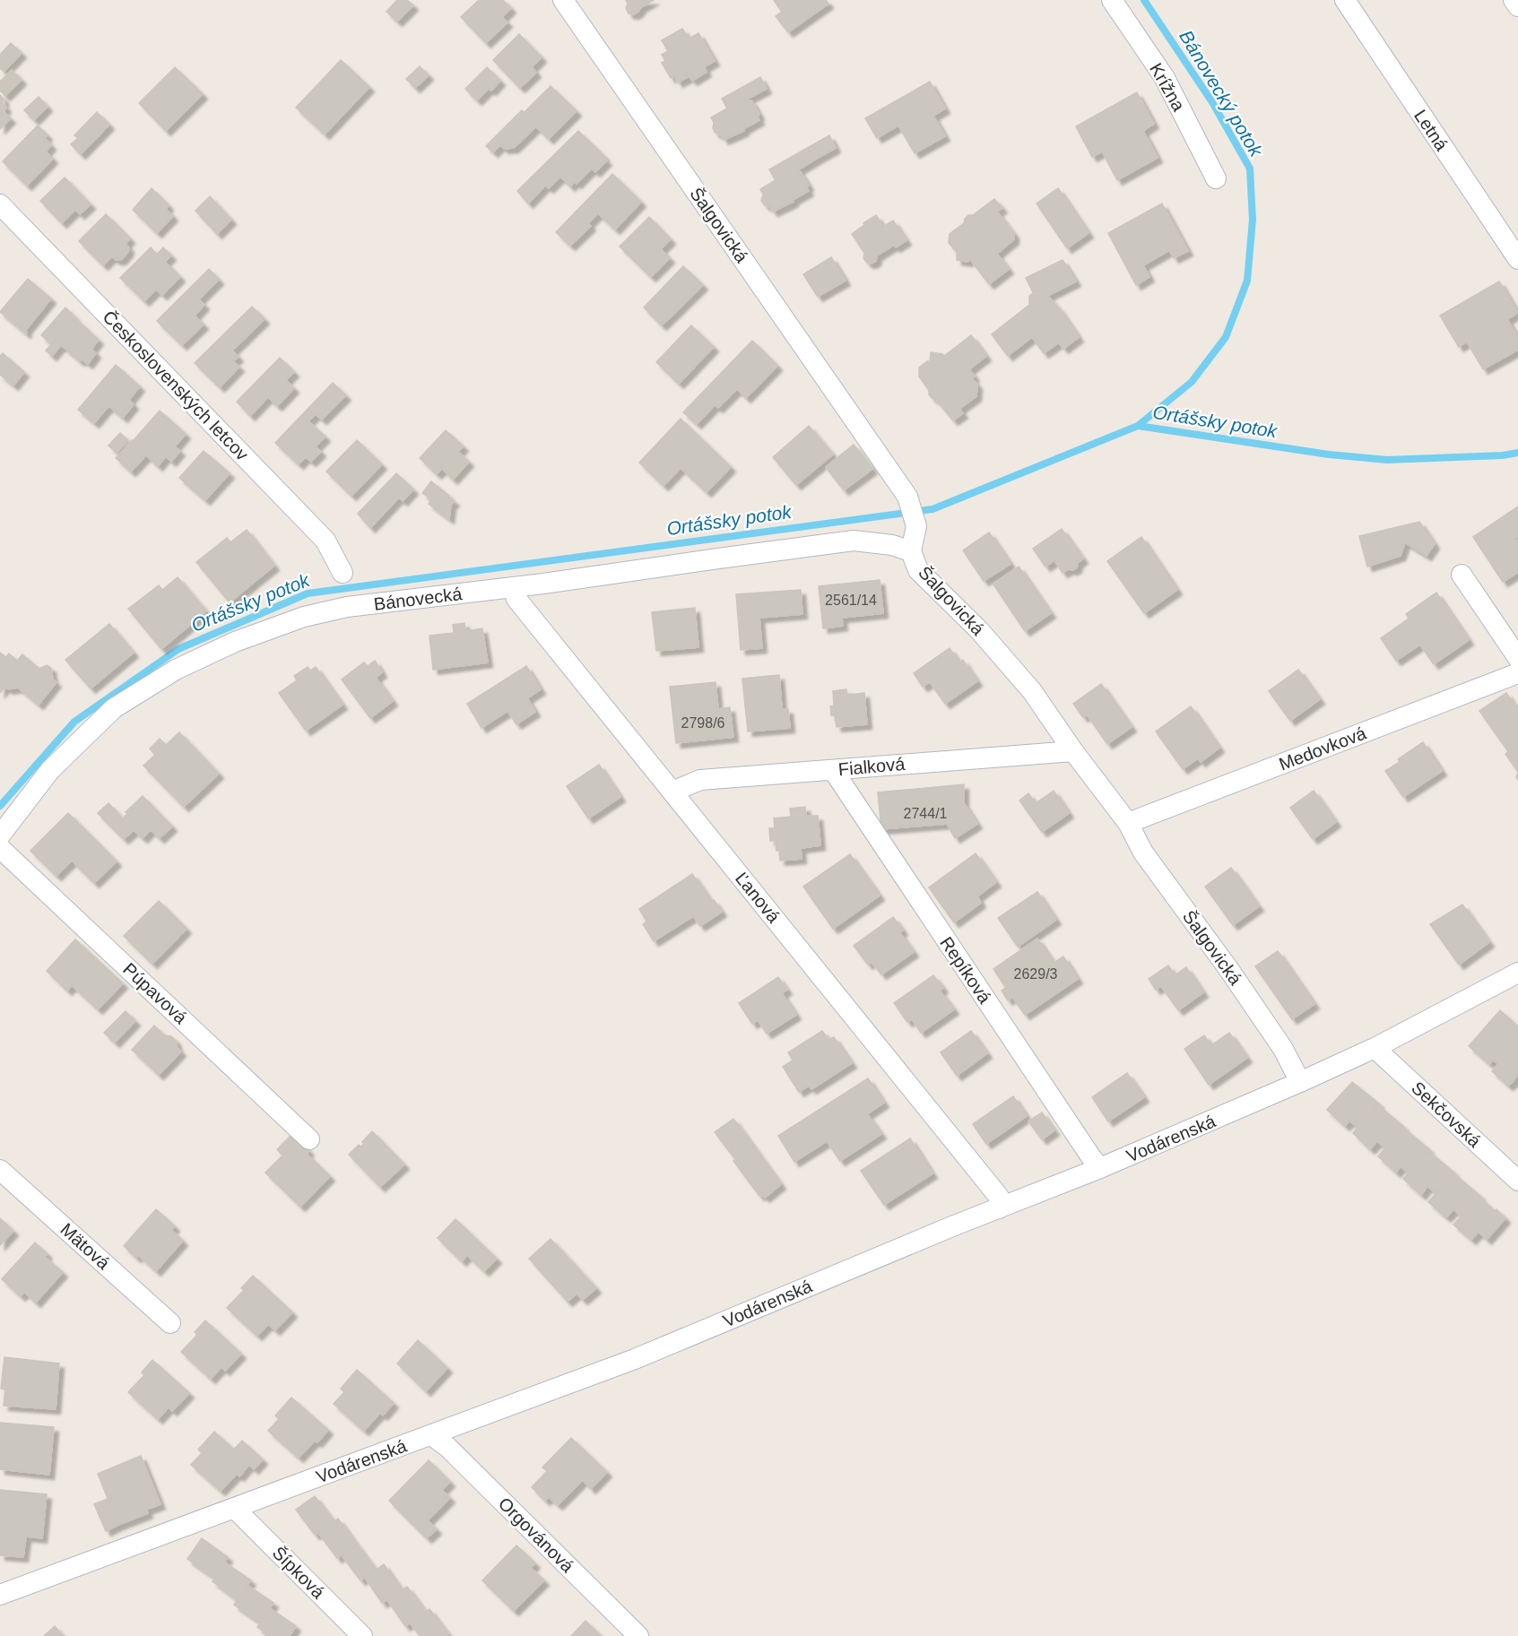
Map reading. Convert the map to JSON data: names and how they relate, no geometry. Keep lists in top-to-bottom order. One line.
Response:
{"streets":{"street":["Krížna","Letná","Šalgovická","Československých letcov","Bánovecká","Medovková","Fialková","Ľanová","Repíková","Púpavová","Sekčovská","Vodárenská","Mätová","Orgovánová","Šípková"]},"crossings":[["Šalgovická","Bánovecká"],["Šalgovická","Medovková"],["Šalgovická","Fialková"],["Šalgovická","Vodárenská"],["Bánovecká","Ľanová"],["Fialková","Ľanová"],["Fialková","Repíková"],["Ľanová","Vodárenská"],["Repíková","Vodárenská"],["Sekčovská","Vodárenská"],["Vodárenská","Orgovánová"],["Vodárenská","Šípková"]],"water":["Bánovecký potok","Ortášsky potok"],"house_numbers":["2561/14","2798/6","2744/1","2629/3"]}
